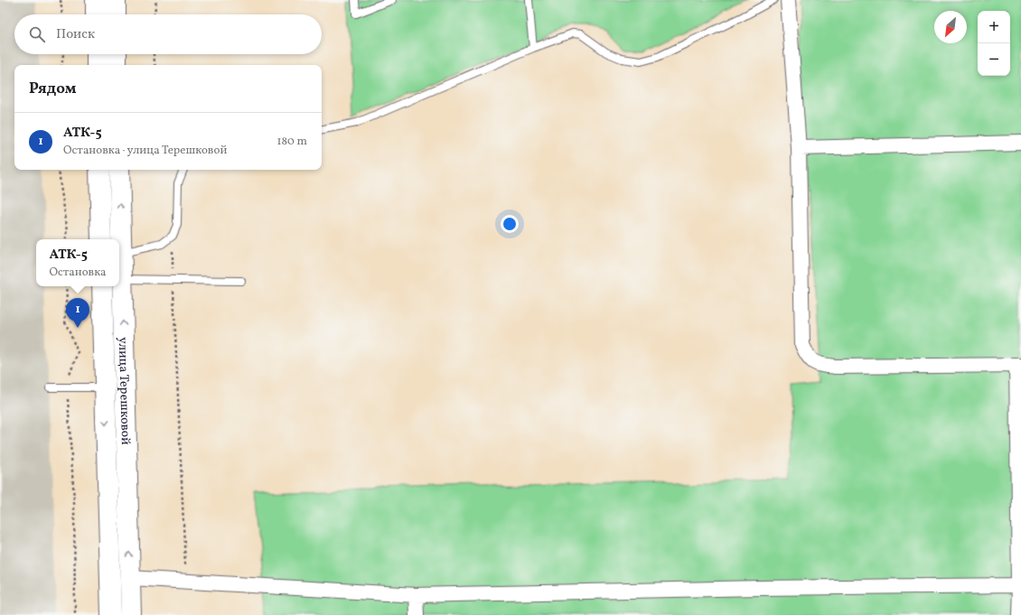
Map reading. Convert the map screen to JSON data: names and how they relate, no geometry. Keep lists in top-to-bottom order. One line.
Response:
{"streets":{"highway":["улица Терешковой"]},"north":"bottom left","page":{"map_buttons":["+","−"],"search":"Поиск","heading":"Рядом","list":[{"mark":"1","name":"АТК-5","note":"Остановка · улица Терешковой","value":"180 m"}],"popup":["АТК-5","Остановка"],"pins":"1"}}
